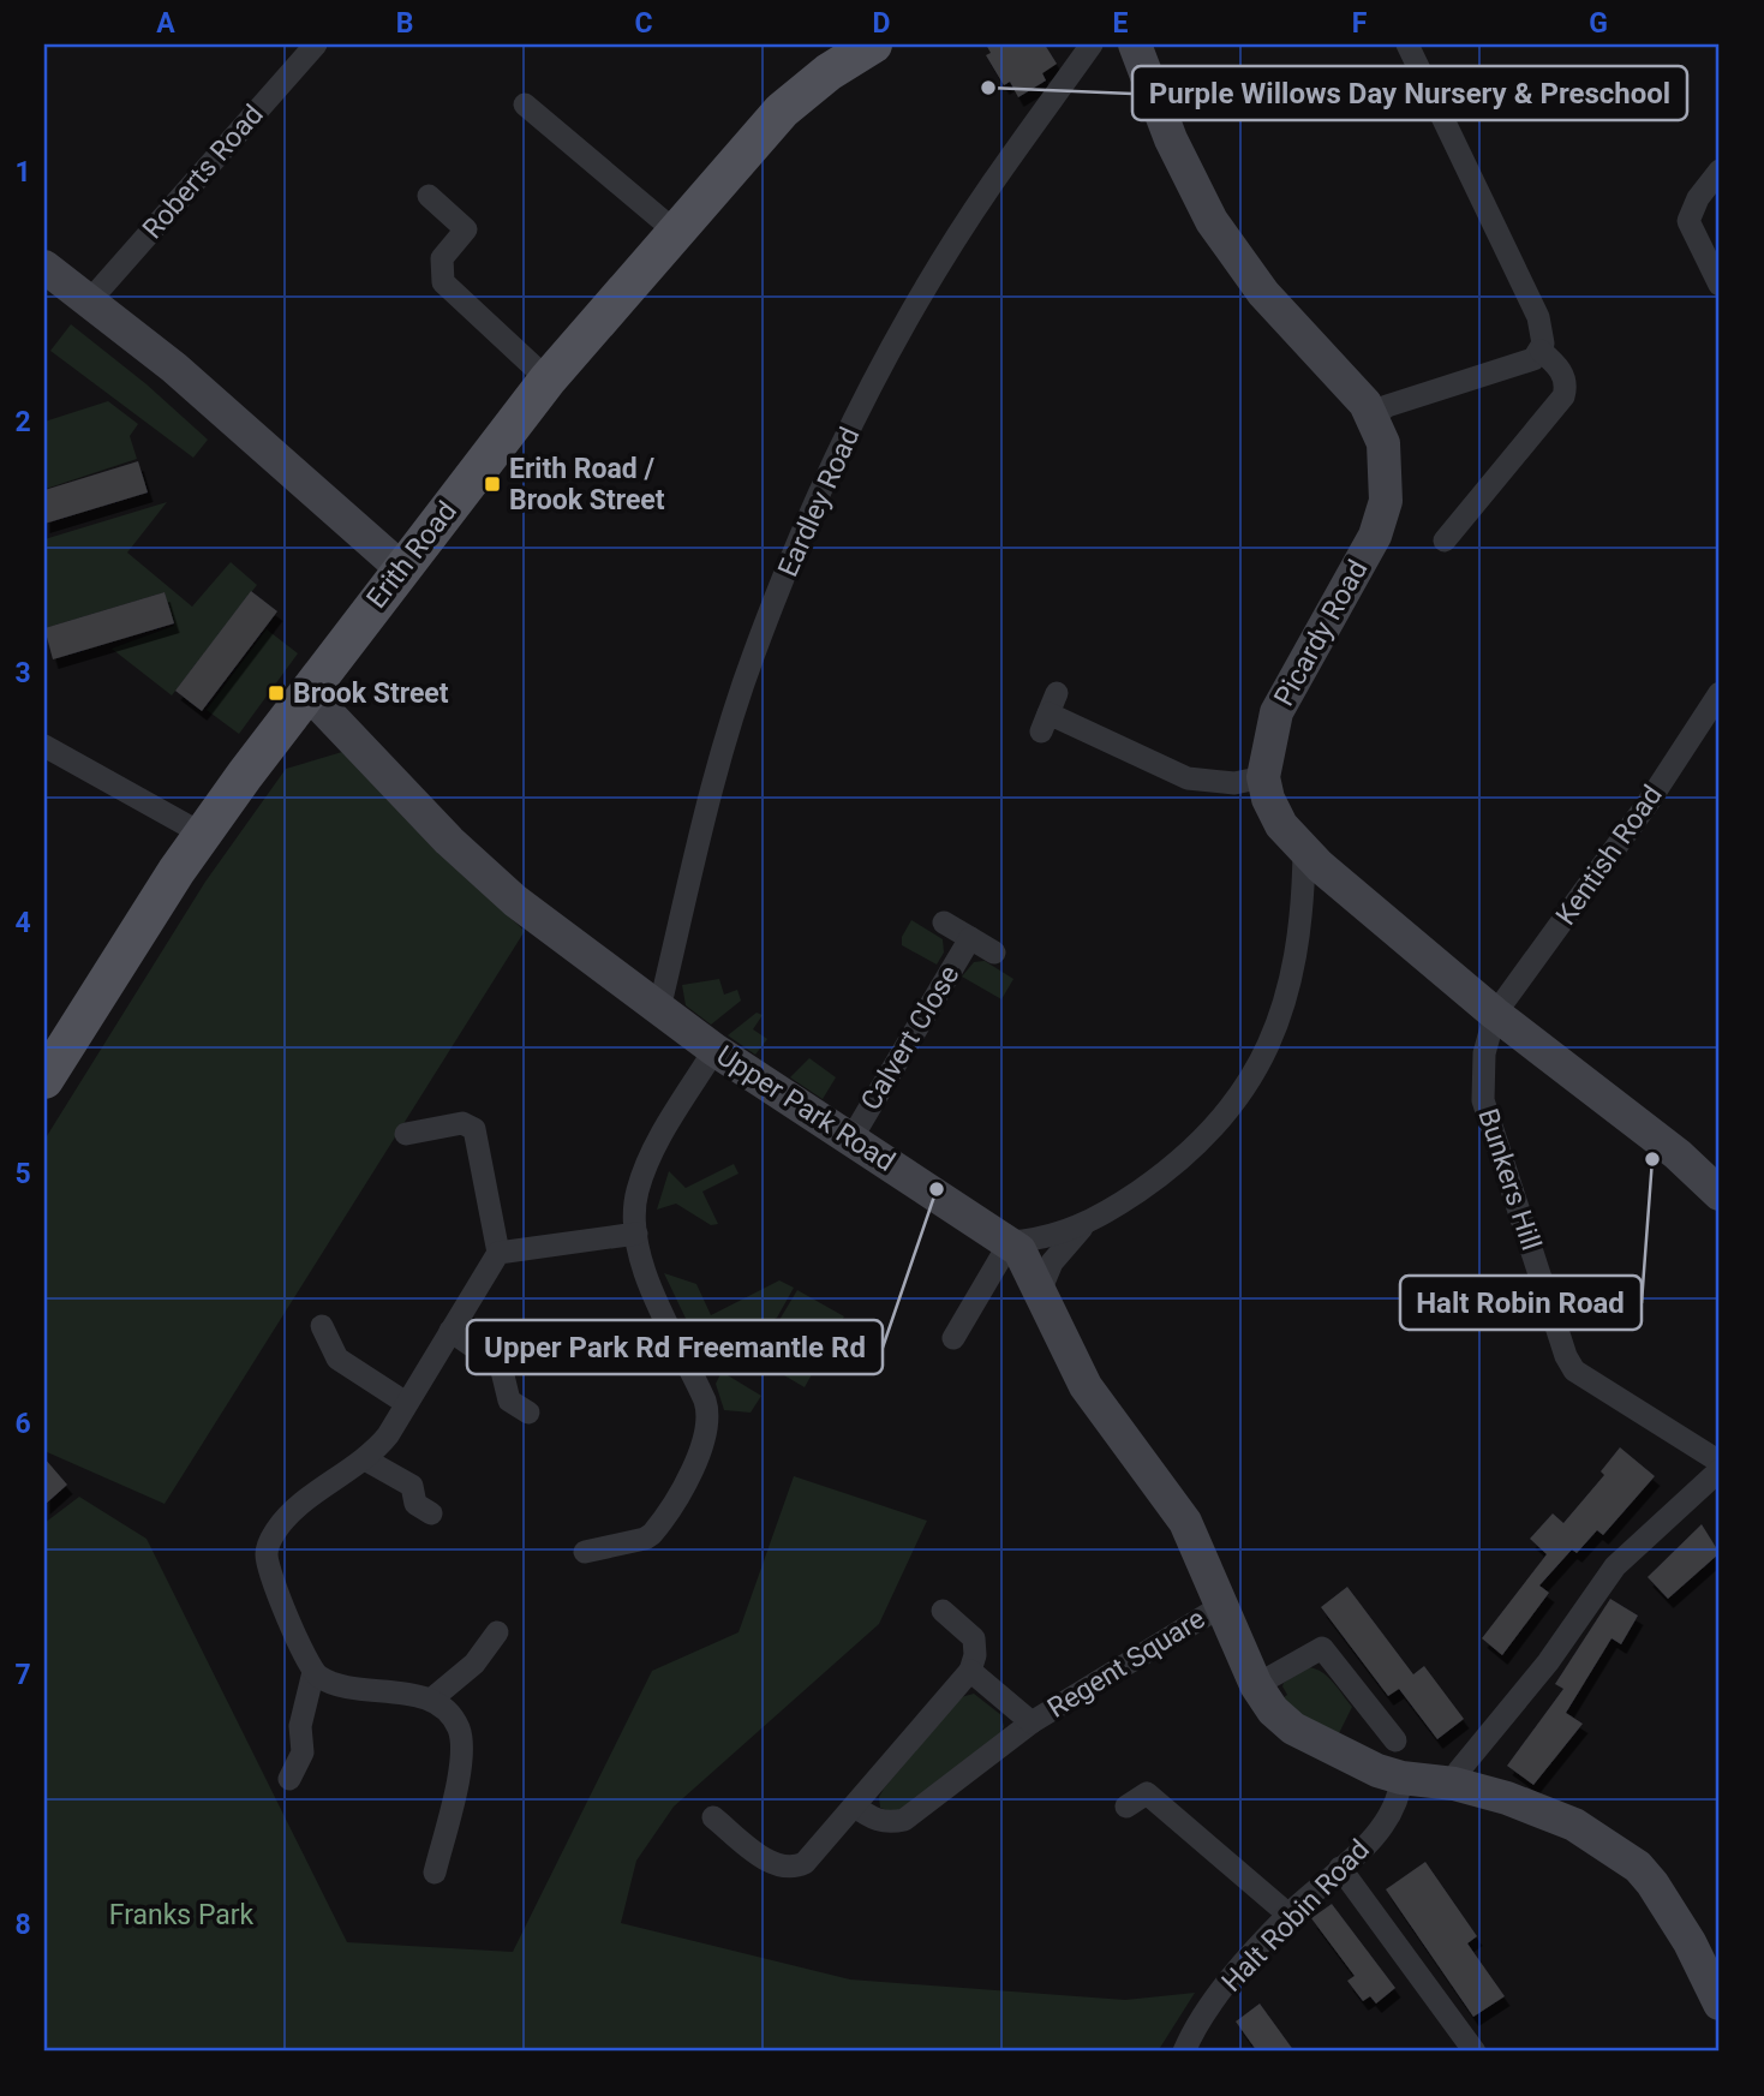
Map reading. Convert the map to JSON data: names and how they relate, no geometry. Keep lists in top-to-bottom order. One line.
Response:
{"streets":{"main road":["Erith Road"],"street":["Roberts Road","Eardley Road","Picardy Road","Kentish Road","Calvert Close","Upper Park Road","Bunkers Hill","Regent Square","Halt Robin Road"]},"crossings":[["Eardley Road","Upper Park Road"],["Erith Road","Upper Park Road"],["Kentish Road","Bunkers Hill"],["Calvert Close","Upper Park Road"],["Upper Park Road","Regent Square"],["Upper Park Road","Halt Robin Road"]],"parks":["Franks Park"],"places":{"other":["Purple Willows Day Nursery & Preschool","Halt Robin Road","Upper Park Rd Freemantle Rd"],"transit":["Erith Road / Brook Street","Brook Street"]},"grid":{"columns":["A","B","C","D","E","F","G"],"rows":["1","2","3","4","5","6","7","8"]}}
